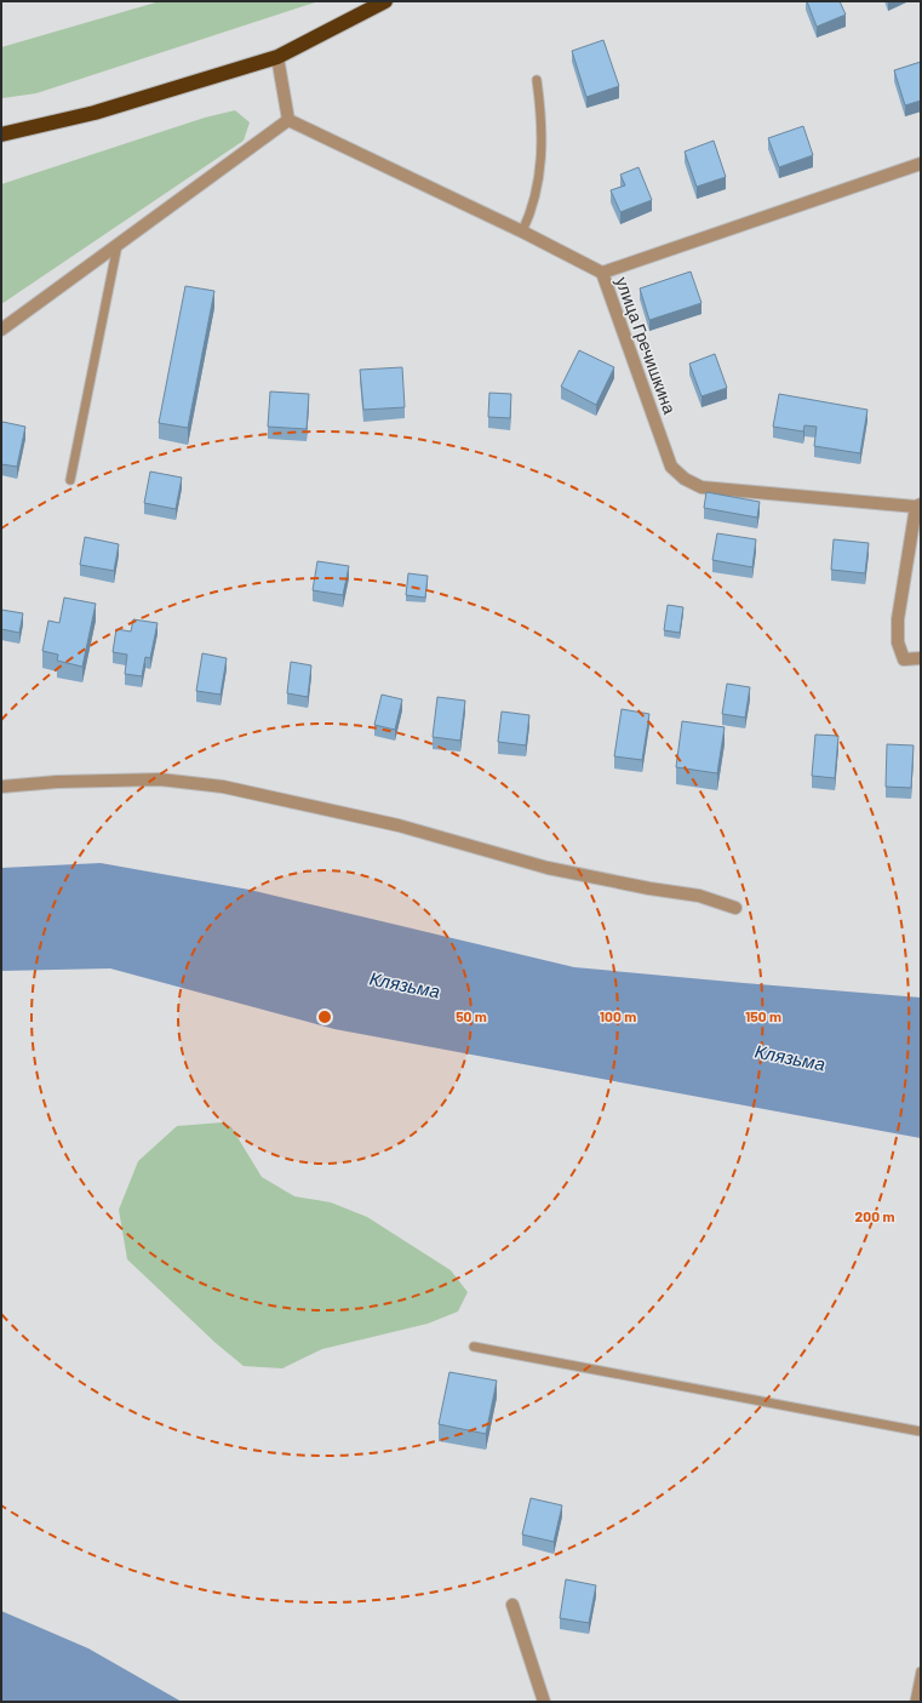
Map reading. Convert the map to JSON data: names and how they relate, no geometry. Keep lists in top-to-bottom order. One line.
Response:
{"streets":{"street":["улица Гречишкина"]},"water":["Клязьма"],"rings":["50 m","100 m","150 m","200 m"]}
